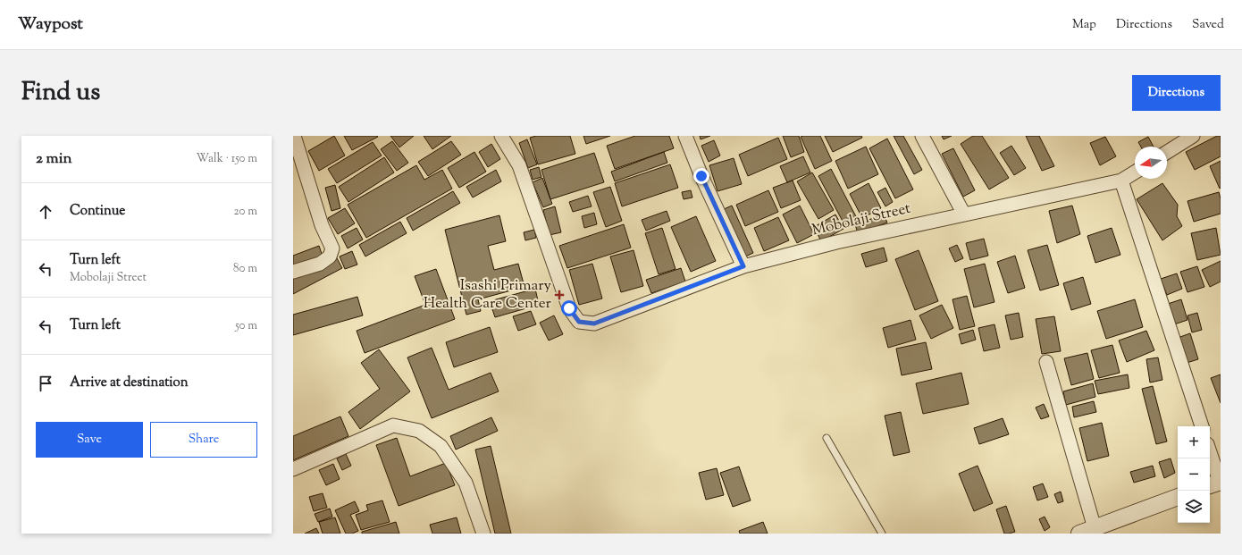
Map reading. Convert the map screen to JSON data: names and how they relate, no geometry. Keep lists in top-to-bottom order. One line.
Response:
{"streets":{"street":["Mobolaji Street"]},"places":{"health":["Isashi Primary Health Care Center"]},"north":"left","page":{"header":"Waypost","nav":["Map","Directions","Saved"],"title":"Find us","buttons":["Directions",["Save","Share"]],"heading":["2 min","Walk · 150 m"],"list":[["Continue","20 m"],["Turn left","Mobolaji Street","80 m"],["Turn left","50 m"],"Arrive at destination"],"map_buttons":["+","−"]}}
